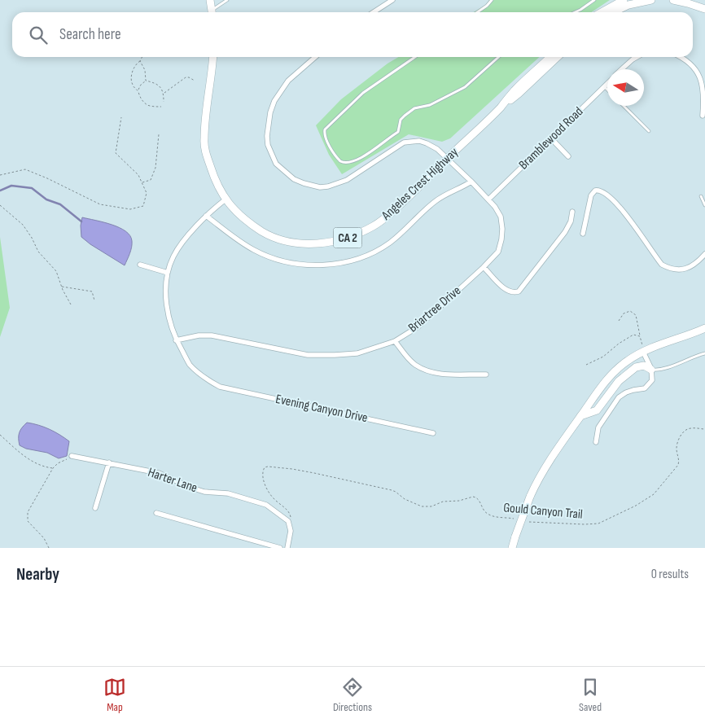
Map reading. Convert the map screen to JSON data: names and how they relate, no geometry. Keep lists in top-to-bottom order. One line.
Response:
{"streets":{"main road":["Angeles Crest Highway","CA 2"],"street":["Bramblewood Road","Briartree Drive","Evening Canyon Drive","Harter Lane"],"path":["Gould Canyon Trail"]},"crossings":[["Bramblewood Road","Briartree Drive"],["Angeles Crest Highway","Briartree Drive"],["Briartree Drive","Evening Canyon Drive"],["Harter Lane","Gould Canyon Trail"]],"north":"left","page":{"search":"Search here","heading":["Nearby","0 results"],"nav":["Map","Directions","Saved"]}}
